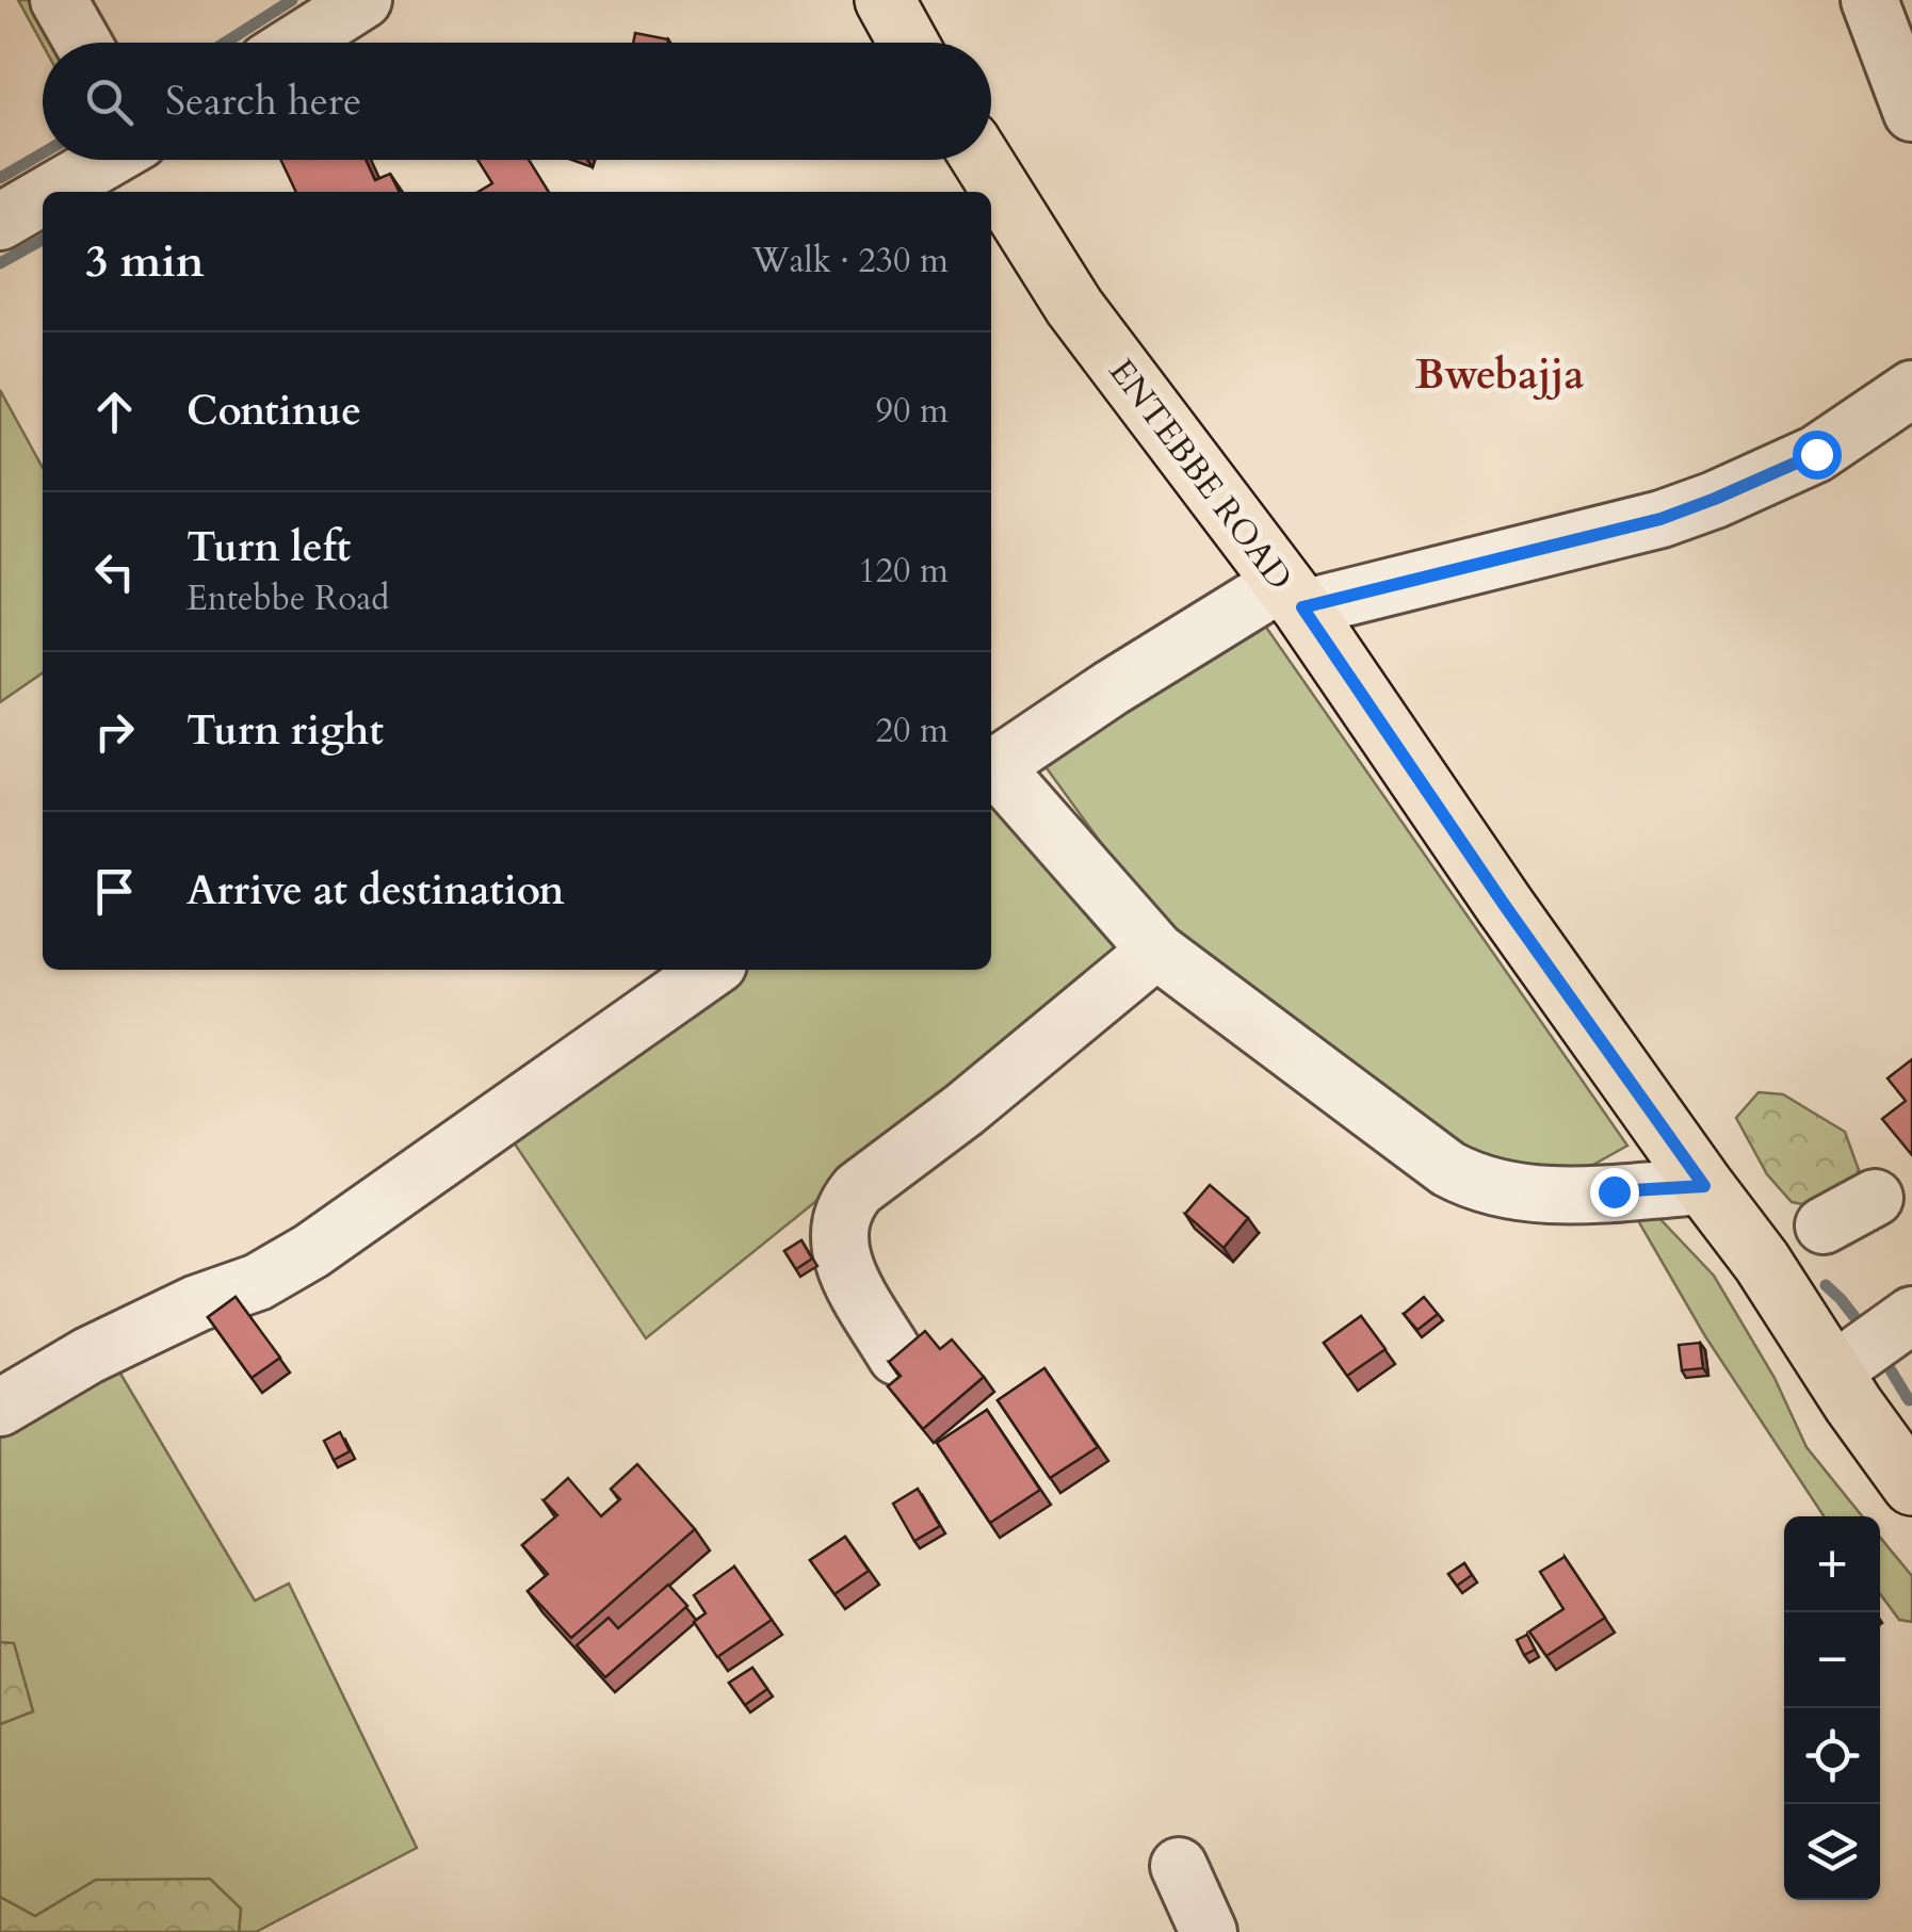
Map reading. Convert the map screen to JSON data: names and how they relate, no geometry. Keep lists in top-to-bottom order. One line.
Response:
{"streets":{"main road":["ENTEBBE ROAD"]},"districts":["Bwebajja"],"page":{"search":"Search here","heading":["3 min","Walk · 230 m"],"list":[["Continue","90 m"],["Turn left","Entebbe Road","120 m"],["Turn right","20 m"],"Arrive at destination"],"map_buttons":["+","−"]}}
